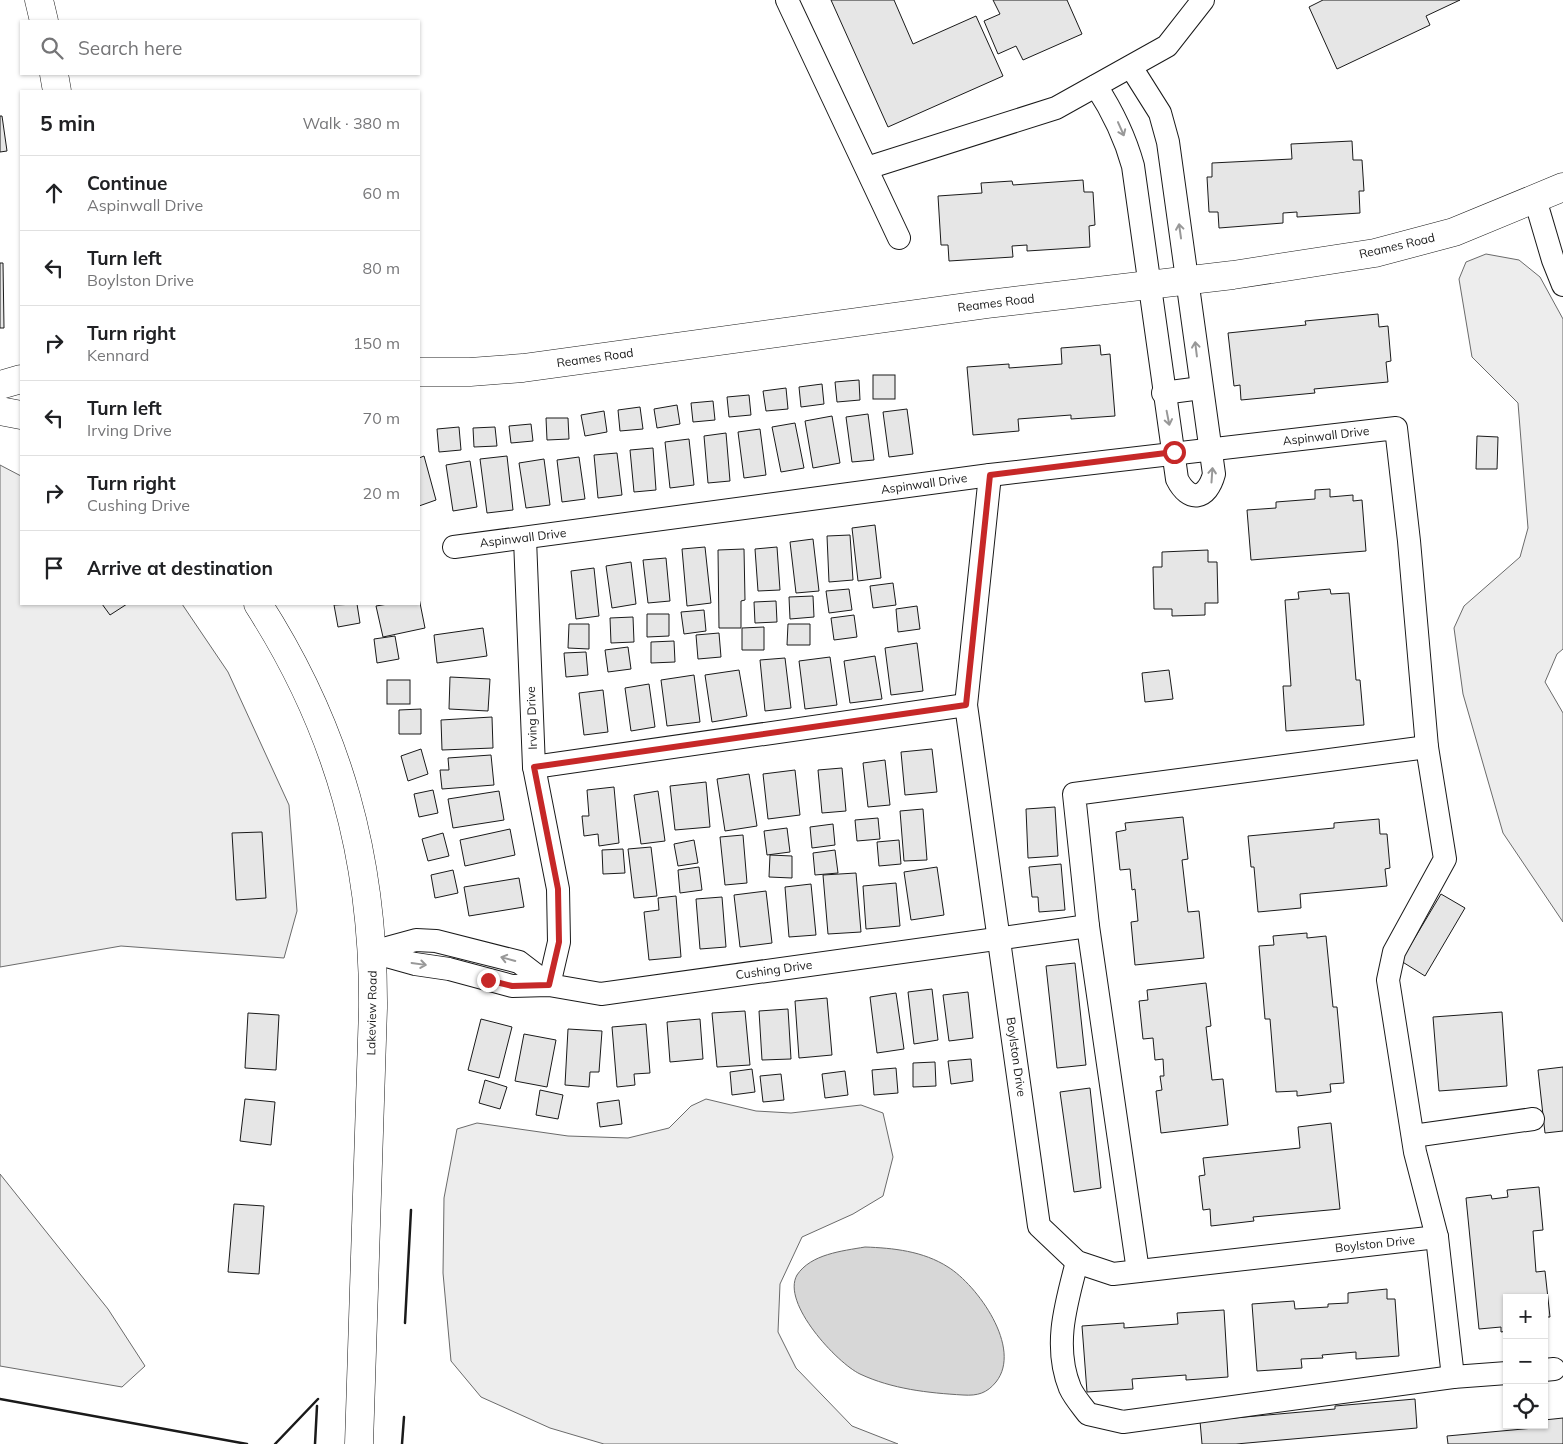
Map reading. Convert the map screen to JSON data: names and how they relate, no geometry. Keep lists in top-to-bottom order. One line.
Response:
{"streets":{"main road":["Reames Road","Lakeview Road"],"street":["Aspinwall Drive","Irving Drive","Cushing Drive","Boylston Drive"]},"crossings":[["Aspinwall Drive","Irving Drive"],["Aspinwall Drive","Boylston Drive"],["Irving Drive","Cushing Drive"],["Cushing Drive","Lakeview Road"],["Cushing Drive","Boylston Drive"]],"page":{"search":"Search here","heading":["5 min","Walk · 380 m"],"list":[["Continue","Aspinwall Drive","60 m"],["Turn left","Boylston Drive","80 m"],["Turn right","Kennard","150 m"],["Turn left","Irving Drive","70 m"],["Turn right","Cushing Drive","20 m"],"Arrive at destination"],"map_buttons":["+","−"]}}
